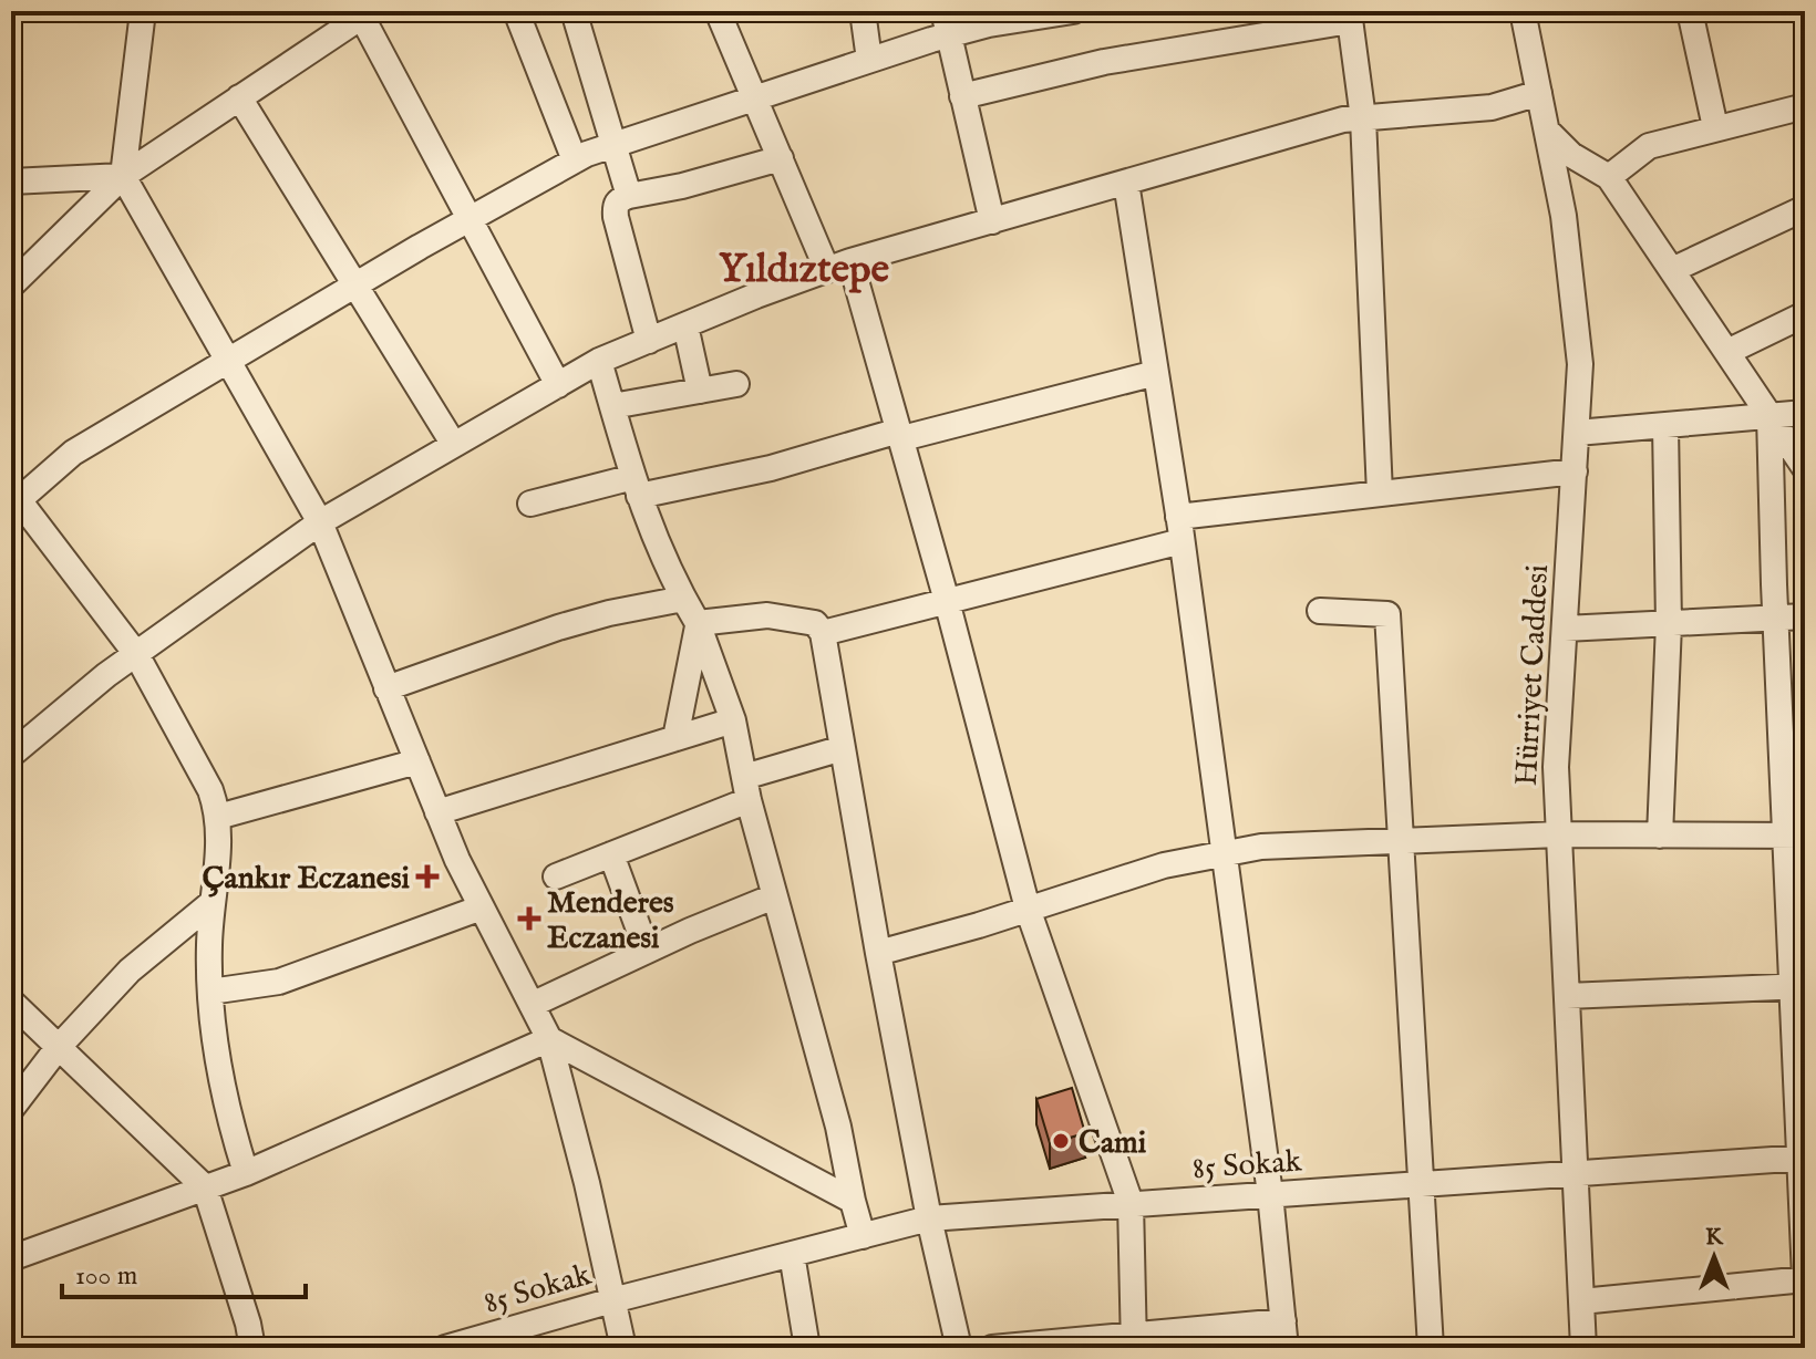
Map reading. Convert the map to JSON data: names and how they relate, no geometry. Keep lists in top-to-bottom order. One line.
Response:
{"streets":{"street":["Hürriyet Caddesi","85 Sokak"]},"crossings":[["Hürriyet Caddesi","85 Sokak"]],"districts":["Yıldıztepe"],"places":{"health":["Çankır Eczanesi","Menderes Eczanesi"],"other":["Cami"]},"scale_bar":"100 m","north":"top"}
